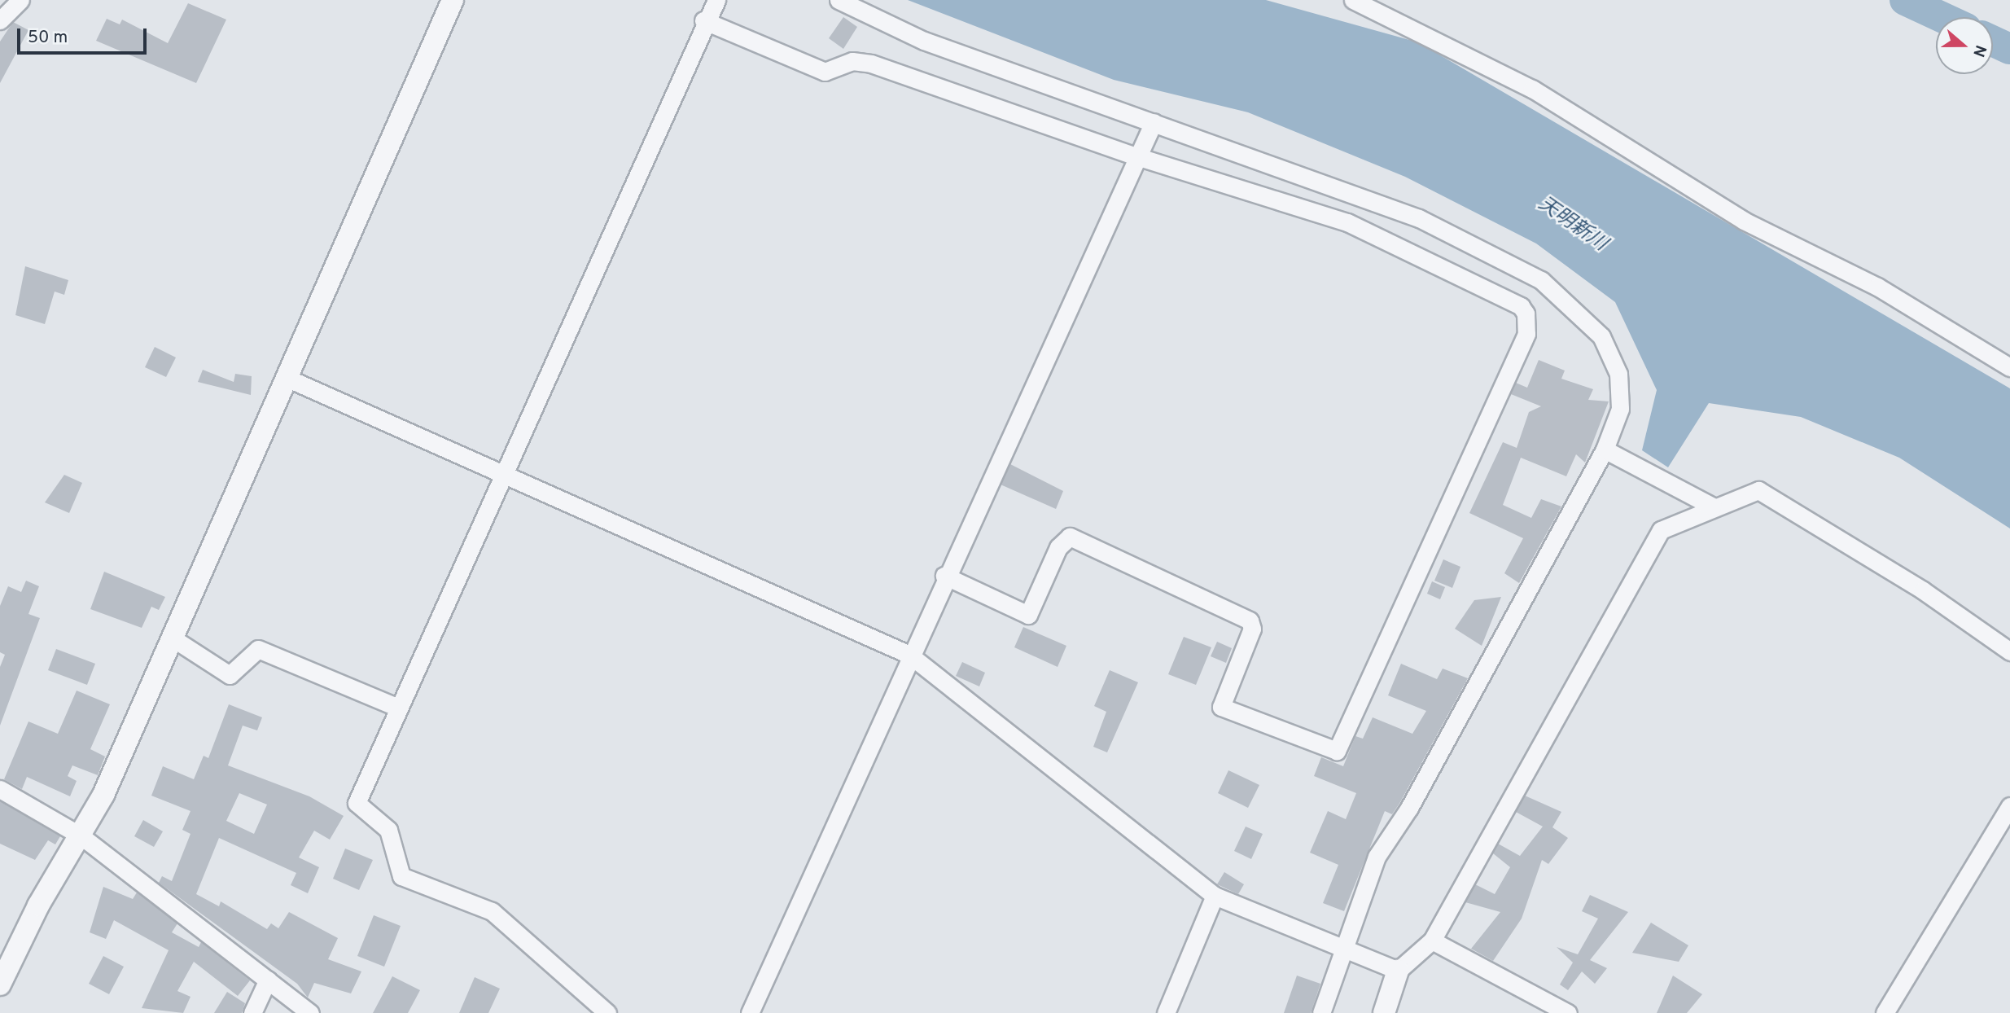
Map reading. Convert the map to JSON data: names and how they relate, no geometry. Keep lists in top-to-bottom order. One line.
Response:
{"water":["天明新川"],"scale_bar":"50 m","north":"right"}
